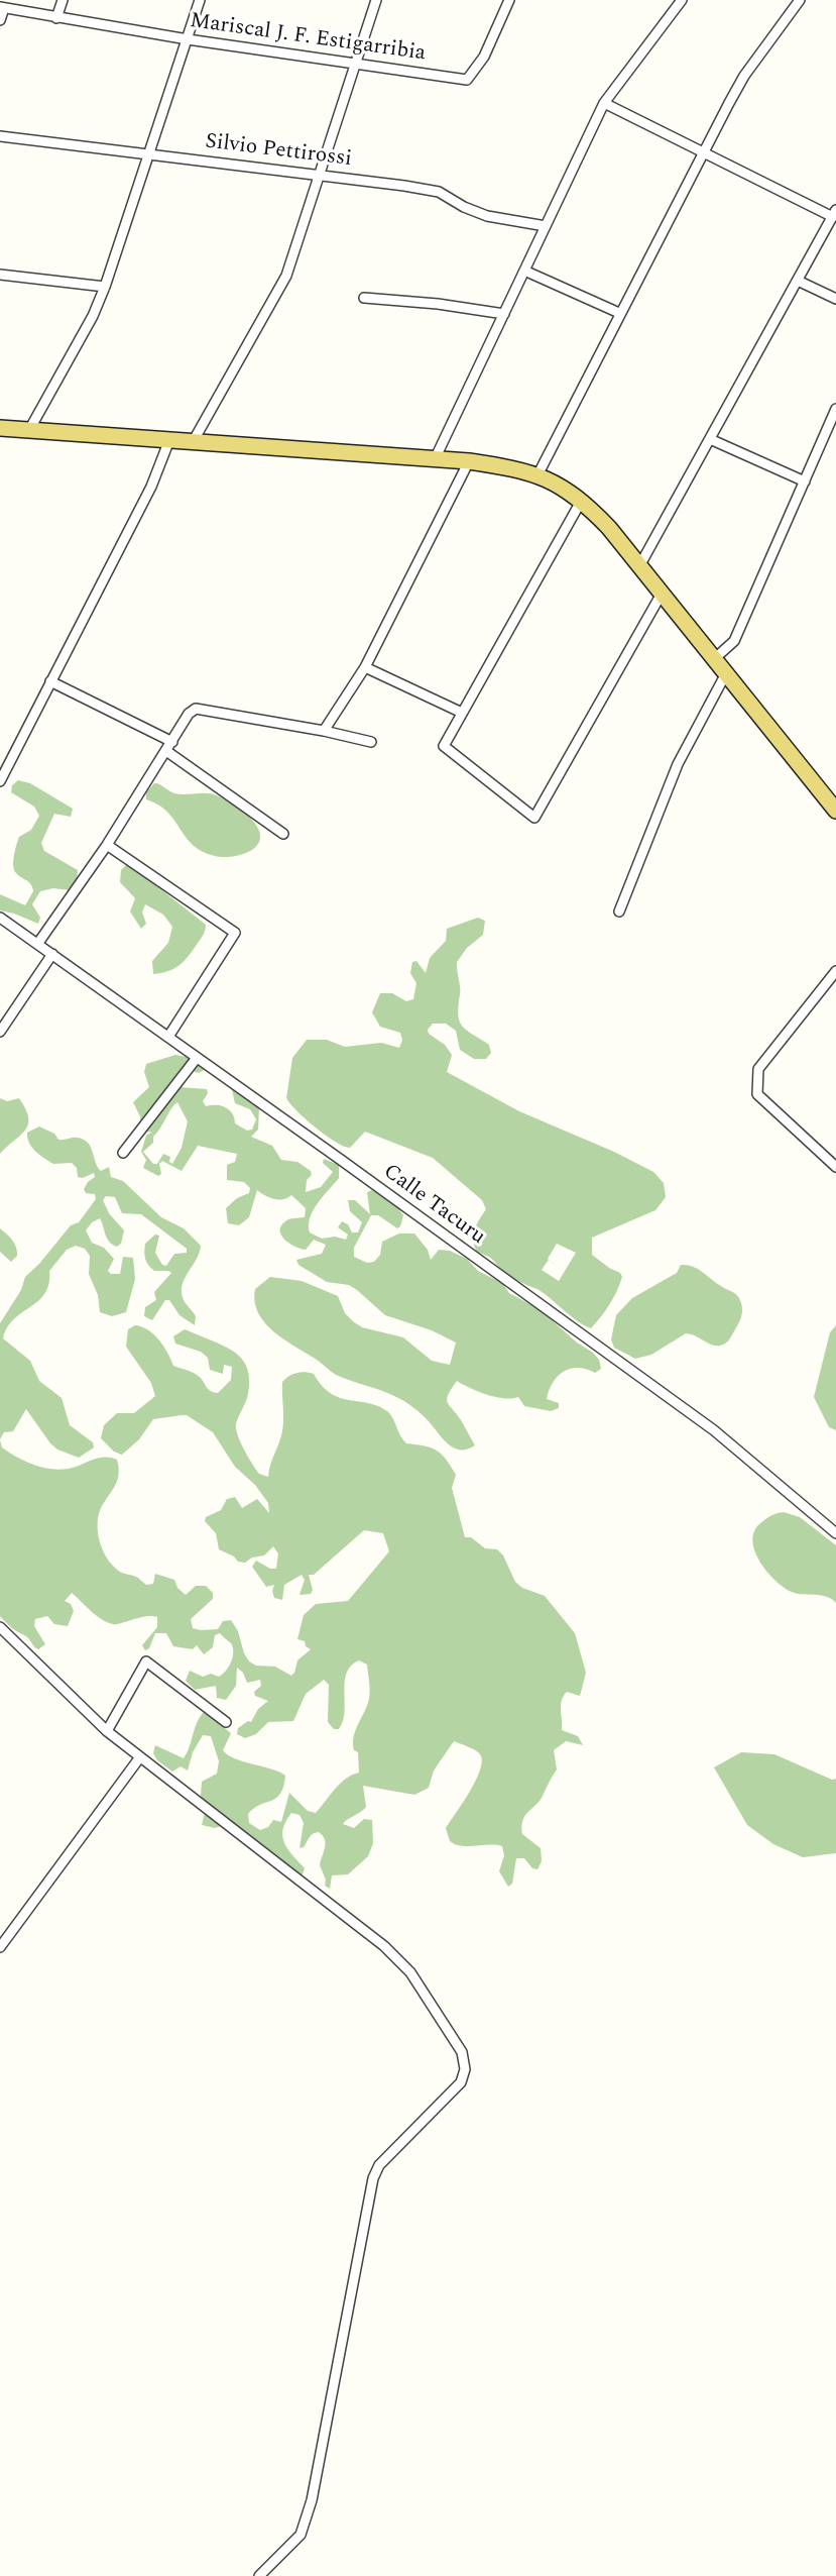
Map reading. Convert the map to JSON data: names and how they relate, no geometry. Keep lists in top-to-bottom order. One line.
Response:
{"streets":{"street":["Mariscal J. F. Estigarribia","Silvio Pettirossi","Calle Tacuru"]}}
